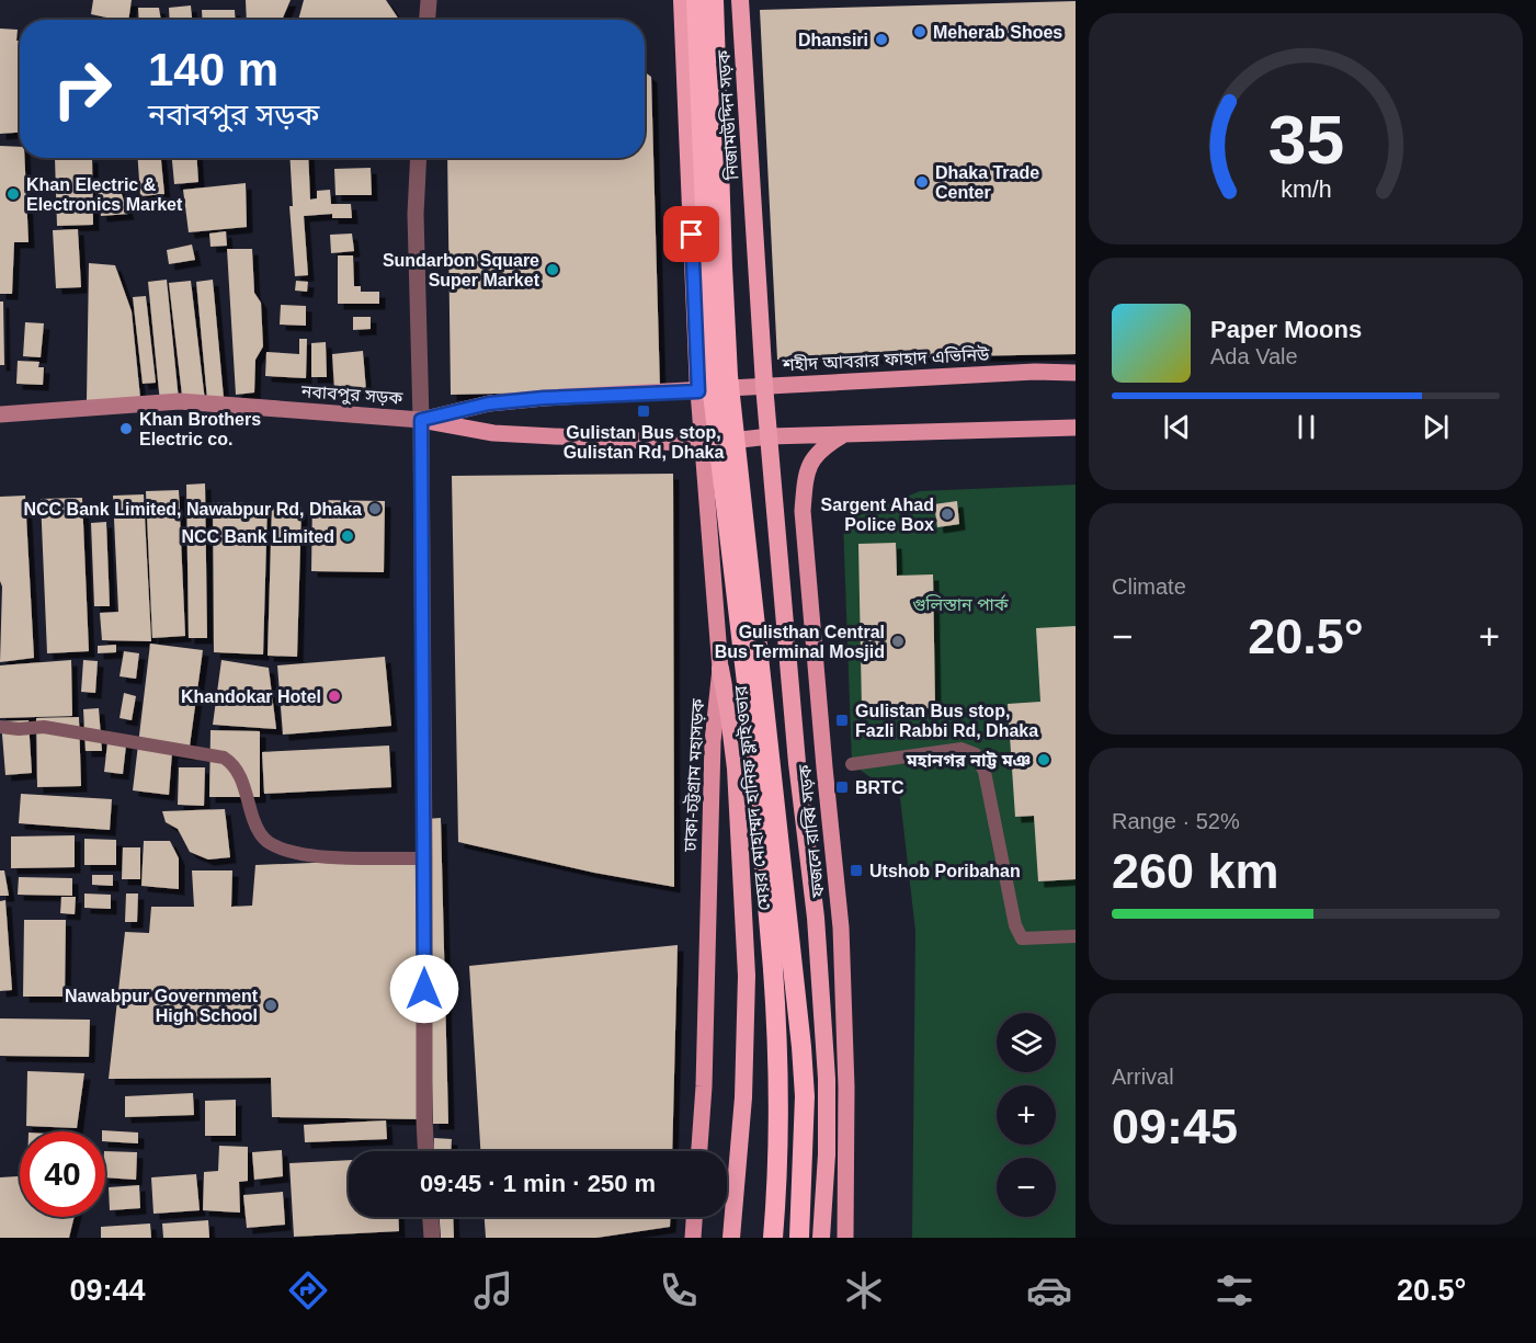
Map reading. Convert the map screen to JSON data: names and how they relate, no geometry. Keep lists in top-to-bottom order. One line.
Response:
{"streets":{"highway":["নিজামউদ্দিন সড়ক","মেয়র মোহাম্মদ হানিফ ফ্লাইওভার"],"main road":["শহীদ আবরার ফাহাদ এভিনিউ","নবাবপুর সড়ক","ঢাকা-চট্টগ্রাম মহাসড়ক","ফজলে রাব্বি সড়ক"]},"crossings":[["নিজামউদ্দিন সড়ক","শহীদ আবরার ফাহাদ এভিনিউ"],["শহীদ আবরার ফাহাদ এভিনিউ","নবাবপুর সড়ক"],["শহীদ আবরার ফাহাদ এভিনিউ","ঢাকা-চট্টগ্রাম মহাসড়ক"],["নবাবপুর সড়ক","ঢাকা-চট্টগ্রাম মহাসড়ক"]],"parks":["গুলিস্তান পার্ক"],"places":{"other":["Meherab Shoes","Dhansiri","Dhaka Trade Center","Khan Electric & Electronics Market","Sundarbon Square Super Market","Khan Brothers Electric co.","NCC Bank Limited, Nawabpur Rd, Dhaka","Sargent Ahad Police Box","NCC Bank Limited","Gulisthan Central Bus Terminal Mosjid","Khandokar Hotel","মহানগর নাট্ট মঞ","Nawabpur Government High School"],"transit":["Gulistan Bus stop, Gulistan Rd, Dhaka","Gulistan Bus stop, Fazli Rabbi Rd, Dhaka","BRTC","Utshob Poribahan"]},"page":{"turn":["140 m","নবাবপুর সড়ক"],"song":["Paper Moons","Ada Vale"],"tile":["Climate",["Range · 52%","260 km"],["Arrival","09:45"]],"heat":["−","20.5°","+"],"map_buttons":["+","−"],"limit":"40","trip":"09:45 · 1 min · 250 m","tabs":["09:44","20.5°"],"gauge":["35","km/h"]}}
